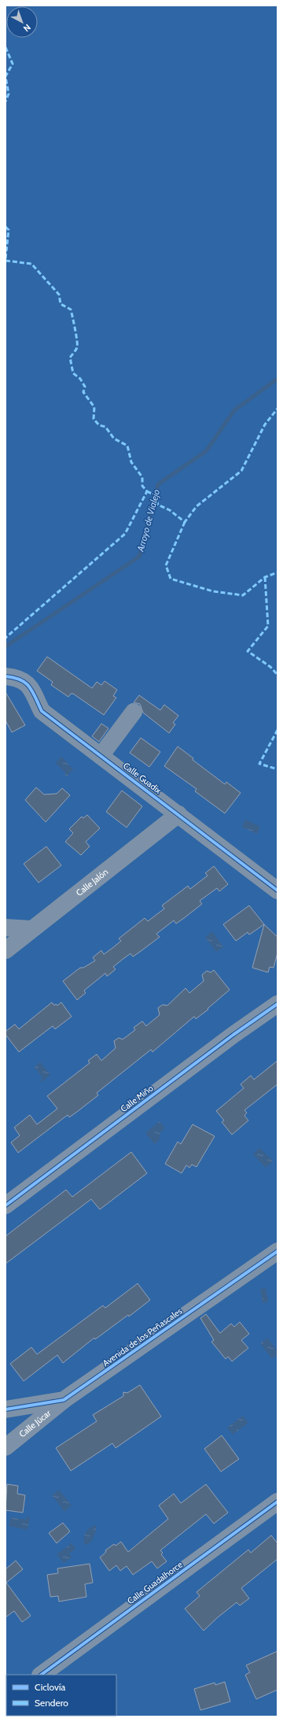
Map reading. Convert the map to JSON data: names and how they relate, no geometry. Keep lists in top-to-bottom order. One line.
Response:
{"streets":{"street":["Calle Guadix","Calle Jalón","Calle Miño","Avenida de los Peñascales","Calle Júcar","Calle Guadalhorce"]},"crossings":[["Calle Guadix","Calle Jalón"],["Avenida de los Peñascales","Calle Júcar"]],"water":["Arroyo de Vialejo"],"legend":["Ciclovía","Sendero"],"north":"bottom right"}
